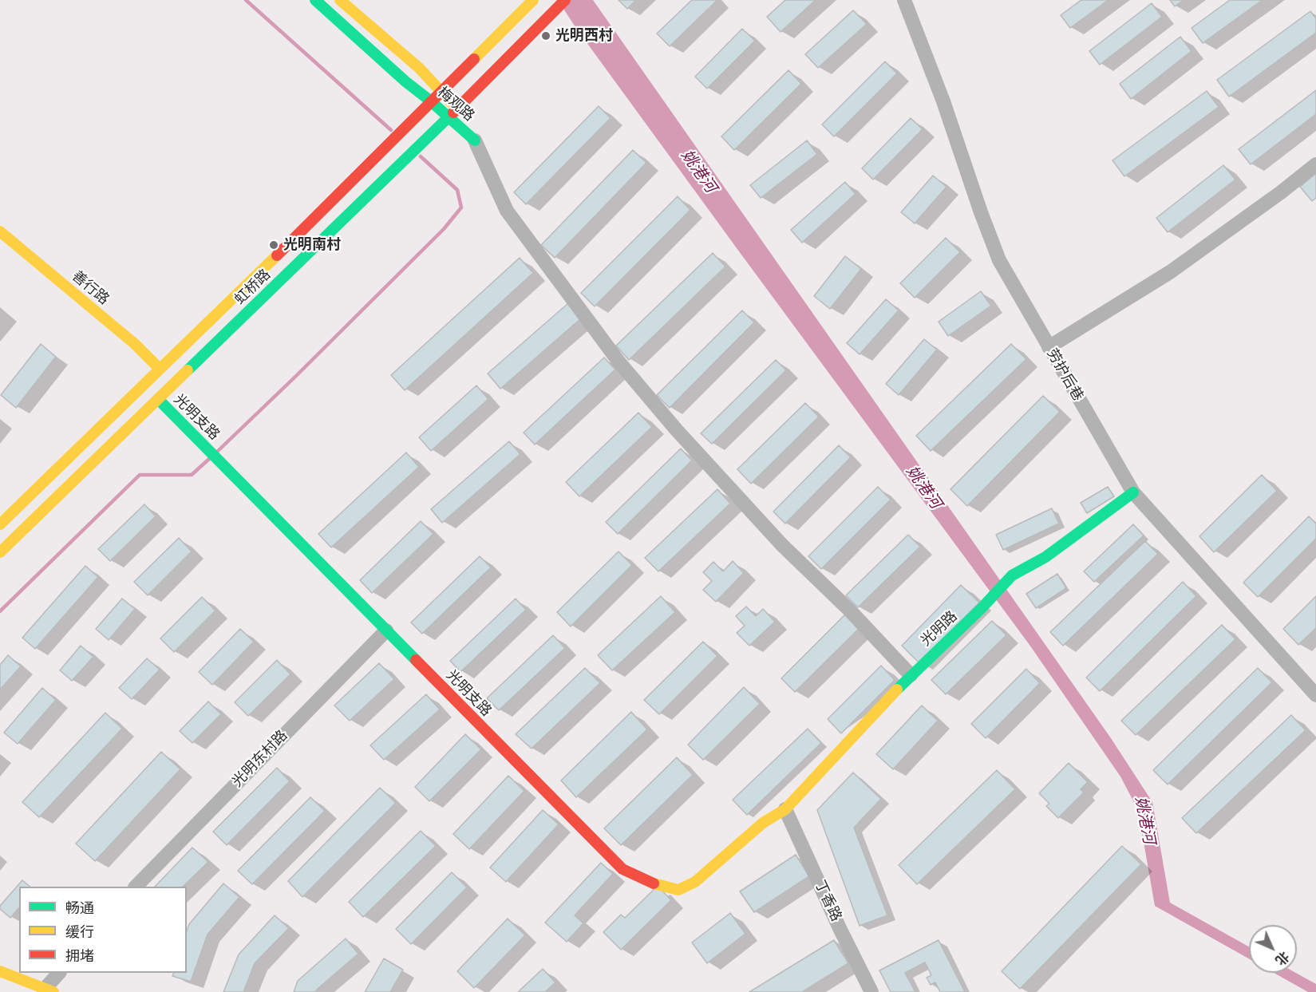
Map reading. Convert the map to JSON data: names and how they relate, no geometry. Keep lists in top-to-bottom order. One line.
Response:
{"streets":{"street":["梅观路","虹桥路","善行路","劳护后巷","光明支路","光明路","光明东村路","丁香路"]},"crossings":[["梅观路","虹桥路"],["虹桥路","善行路"],["虹桥路","光明支路"],["劳护后巷","光明路"],["光明支路","光明路"],["光明支路","光明东村路"],["光明支路","丁香路"],["光明路","丁香路"]],"water":["姚港河"],"places":["光明西村","光明南村"],"legend":["畅通","缓行","拥堵"],"north":"bottom right"}
